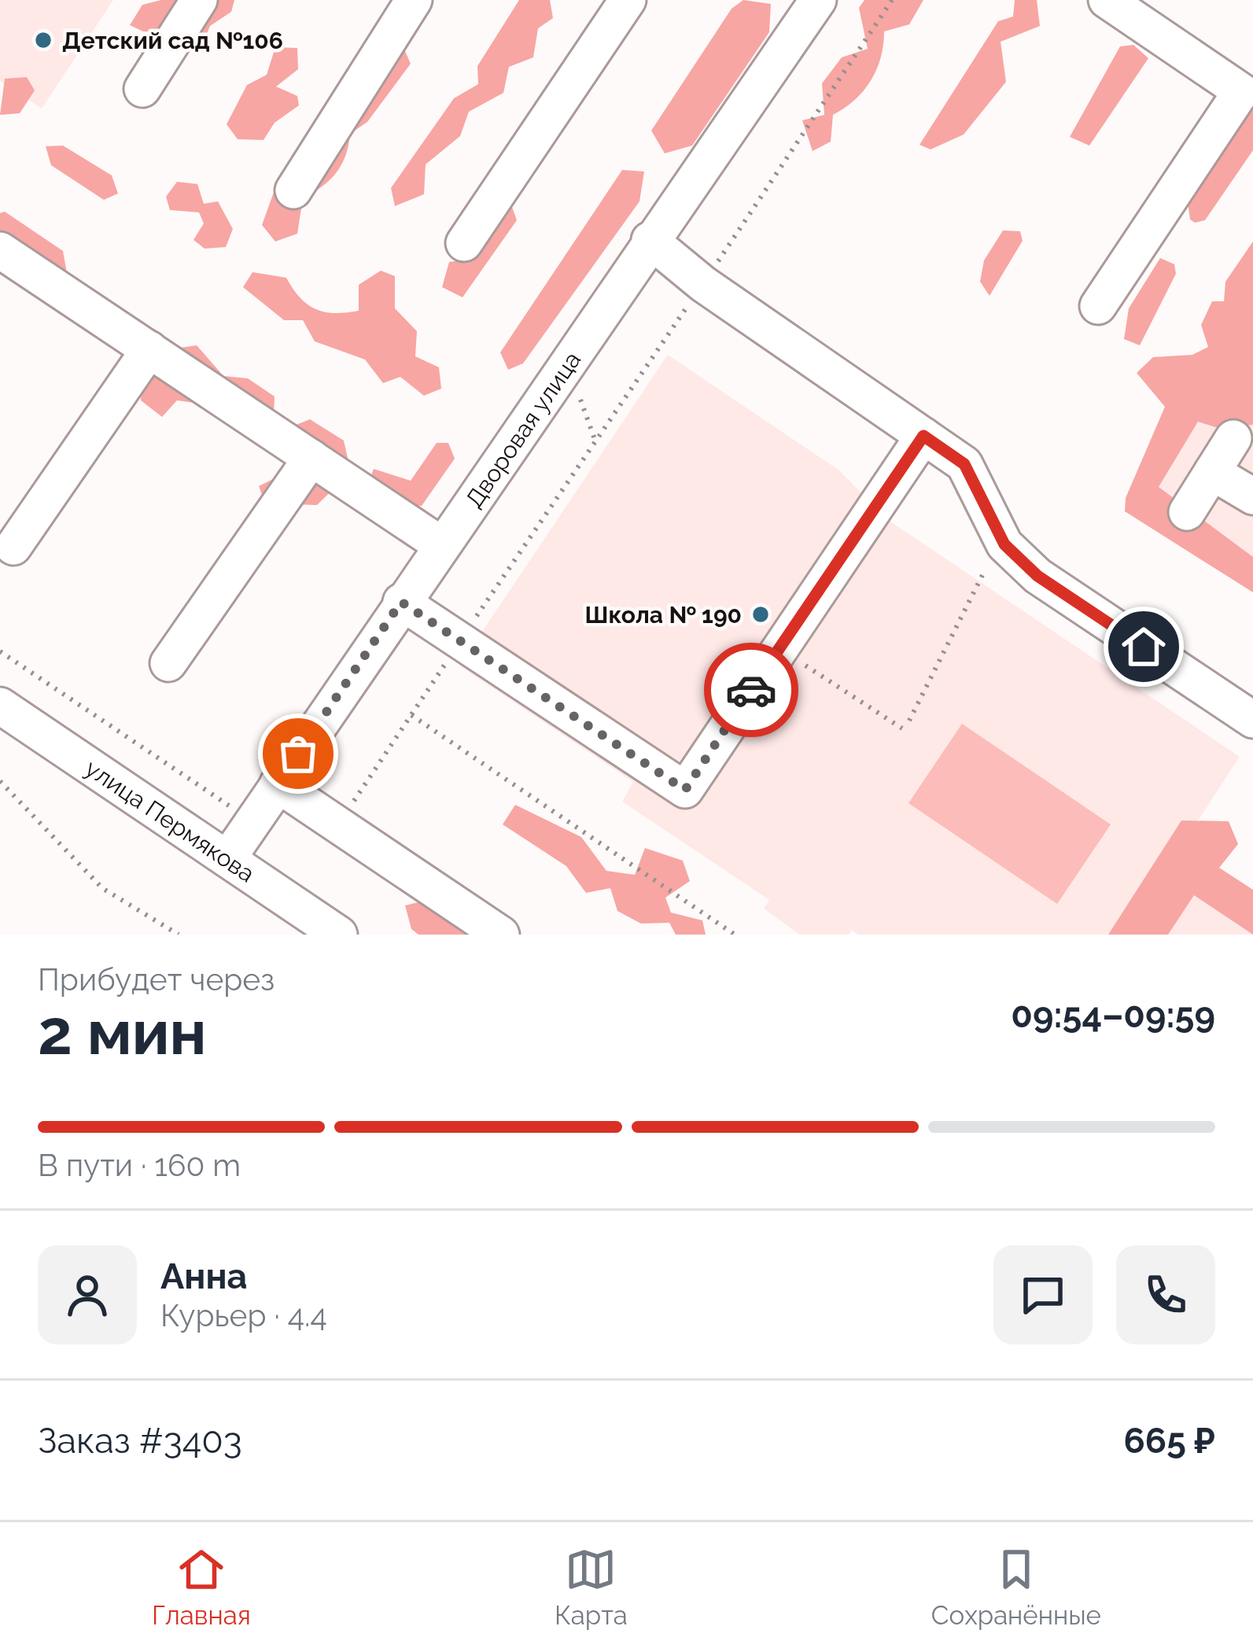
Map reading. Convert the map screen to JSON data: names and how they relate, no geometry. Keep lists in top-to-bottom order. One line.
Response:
{"streets":{"street":["Дворовая улица","улица Пермякова"]},"crossings":[["Дворовая улица","улица Пермякова"]],"places":["Детский сад №106","Школа № 190"],"page":{"heading":["2 мин","Прибудет через","09:54–09:59"],"panel":["Анна","Курьер · 4.4","Заказ #3403","665 ₽"],"bar":"В пути · 160 m","tabs":["Главная","Карта","Сохранённые"]}}
